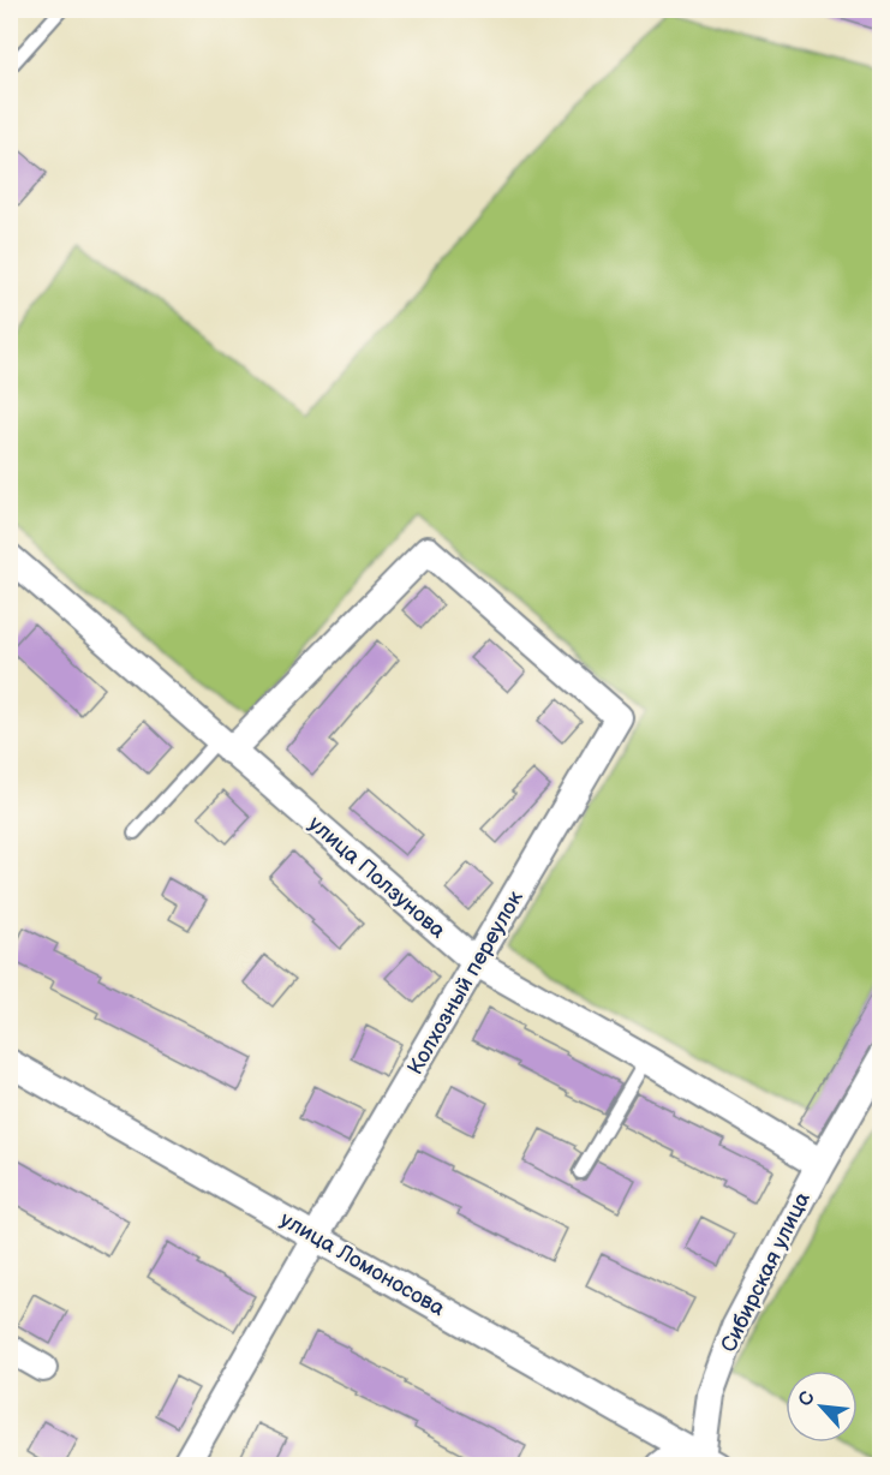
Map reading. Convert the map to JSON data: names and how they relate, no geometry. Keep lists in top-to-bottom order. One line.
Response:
{"streets":{"street":["улица Ползунова","Колхозный переулок","улица Ломоносова","Сибирская улица"]},"crossings":[["улица Ползунова","Колхозный переулок"],["улица Ползунова","Сибирская улица"],["Колхозный переулок","улица Ломоносова"],["улица Ломоносова","Сибирская улица"]],"north":"top left"}
